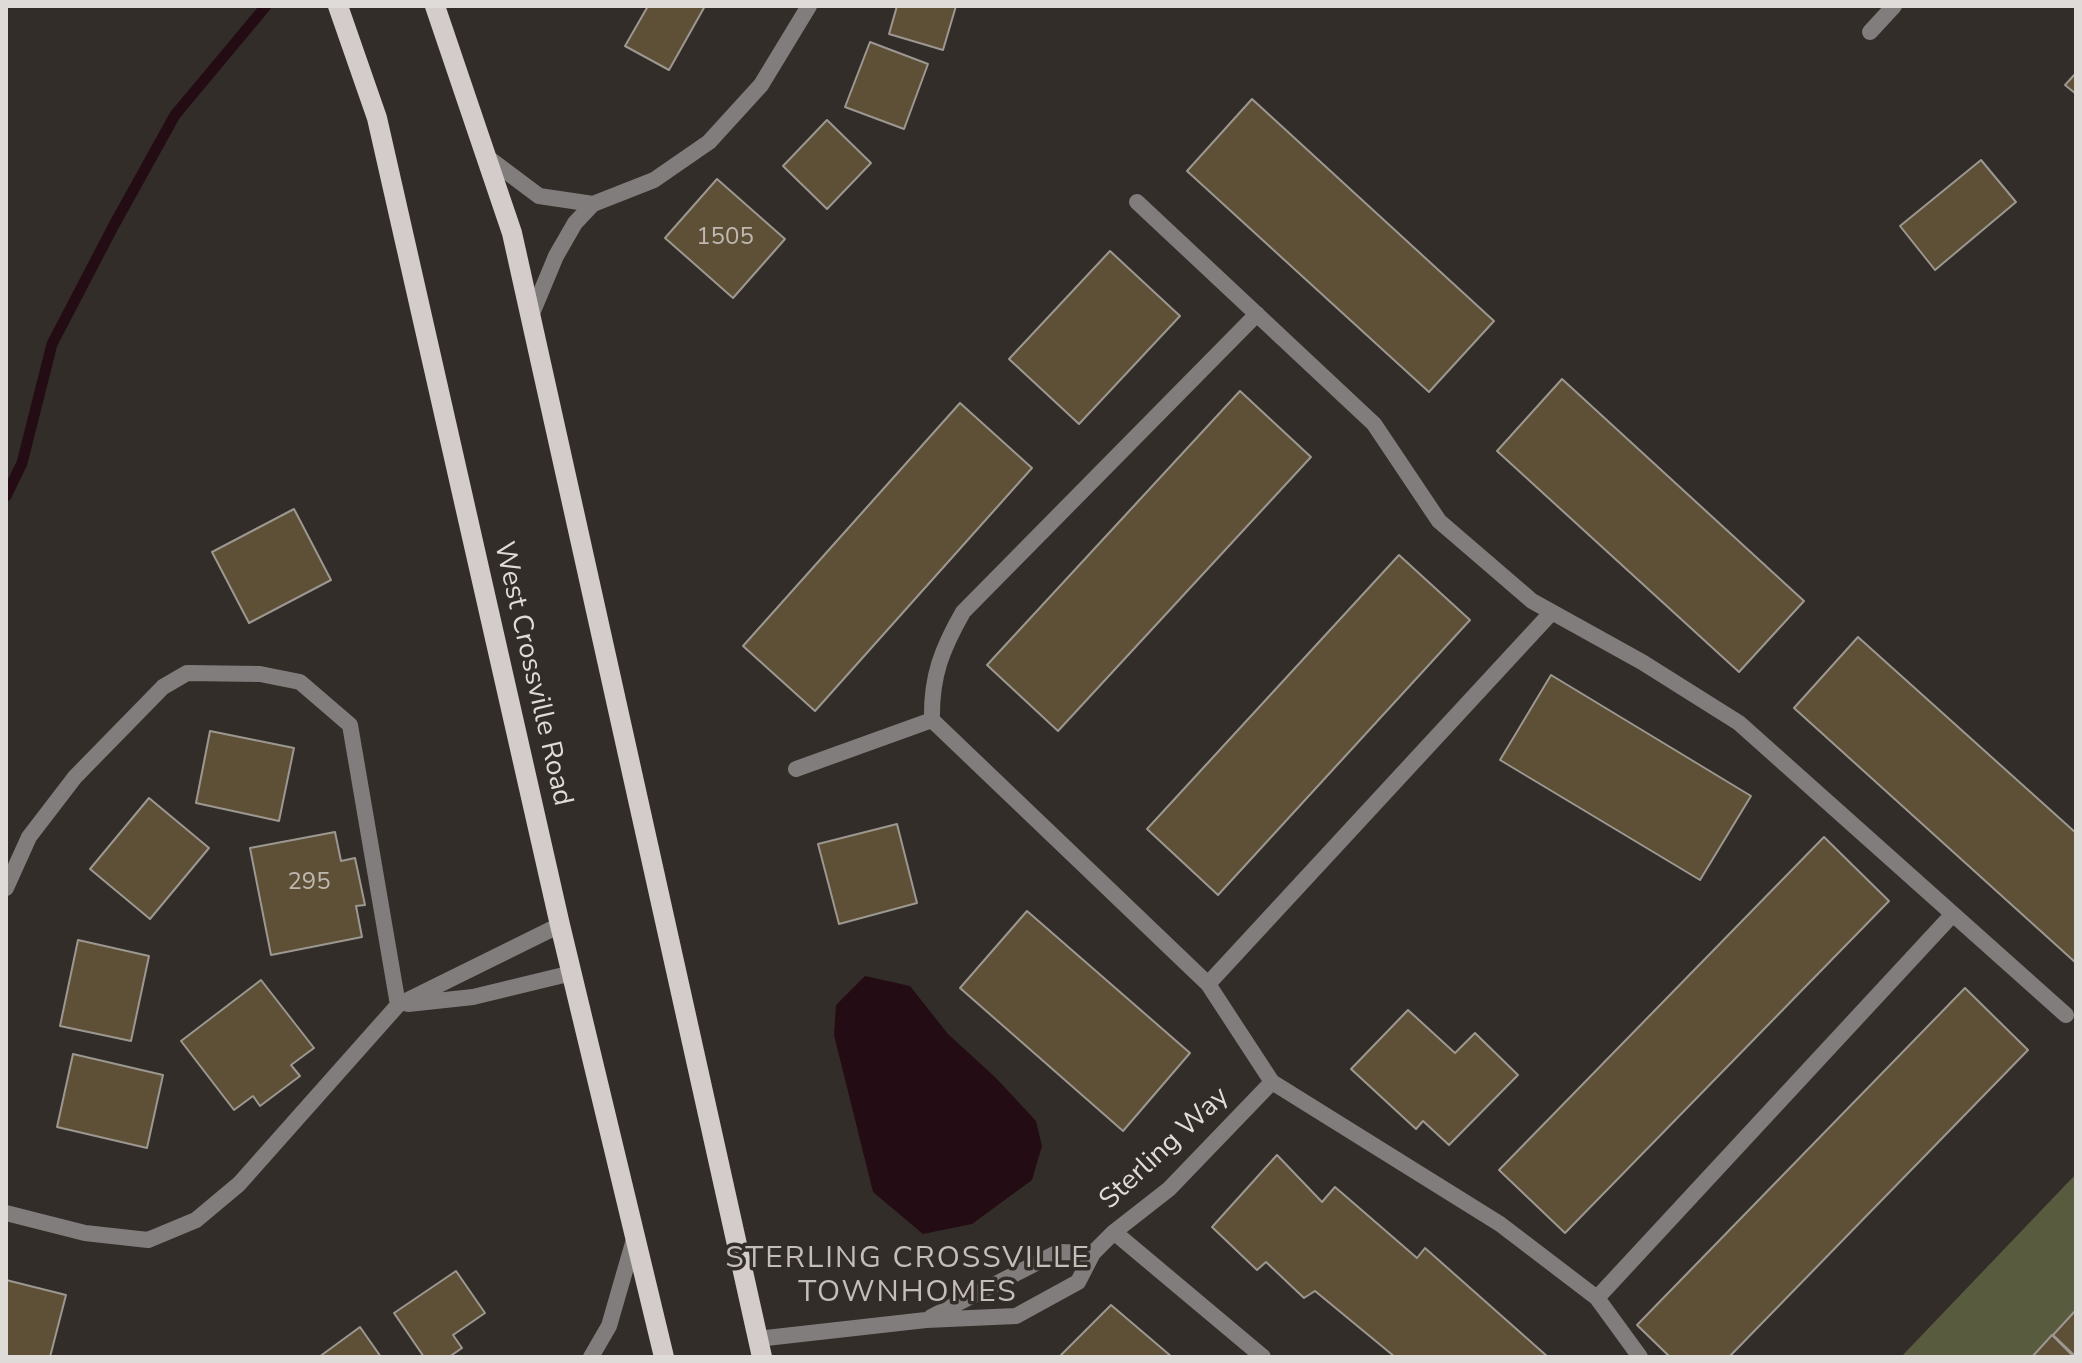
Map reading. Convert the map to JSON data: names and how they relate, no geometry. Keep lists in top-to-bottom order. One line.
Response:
{"streets":{"main road":["West Crossville Road"],"street":["Sterling Way"]},"districts":["STERLING CROSSVILLE TOWNHOMES"],"house_numbers":["1505","295"]}
